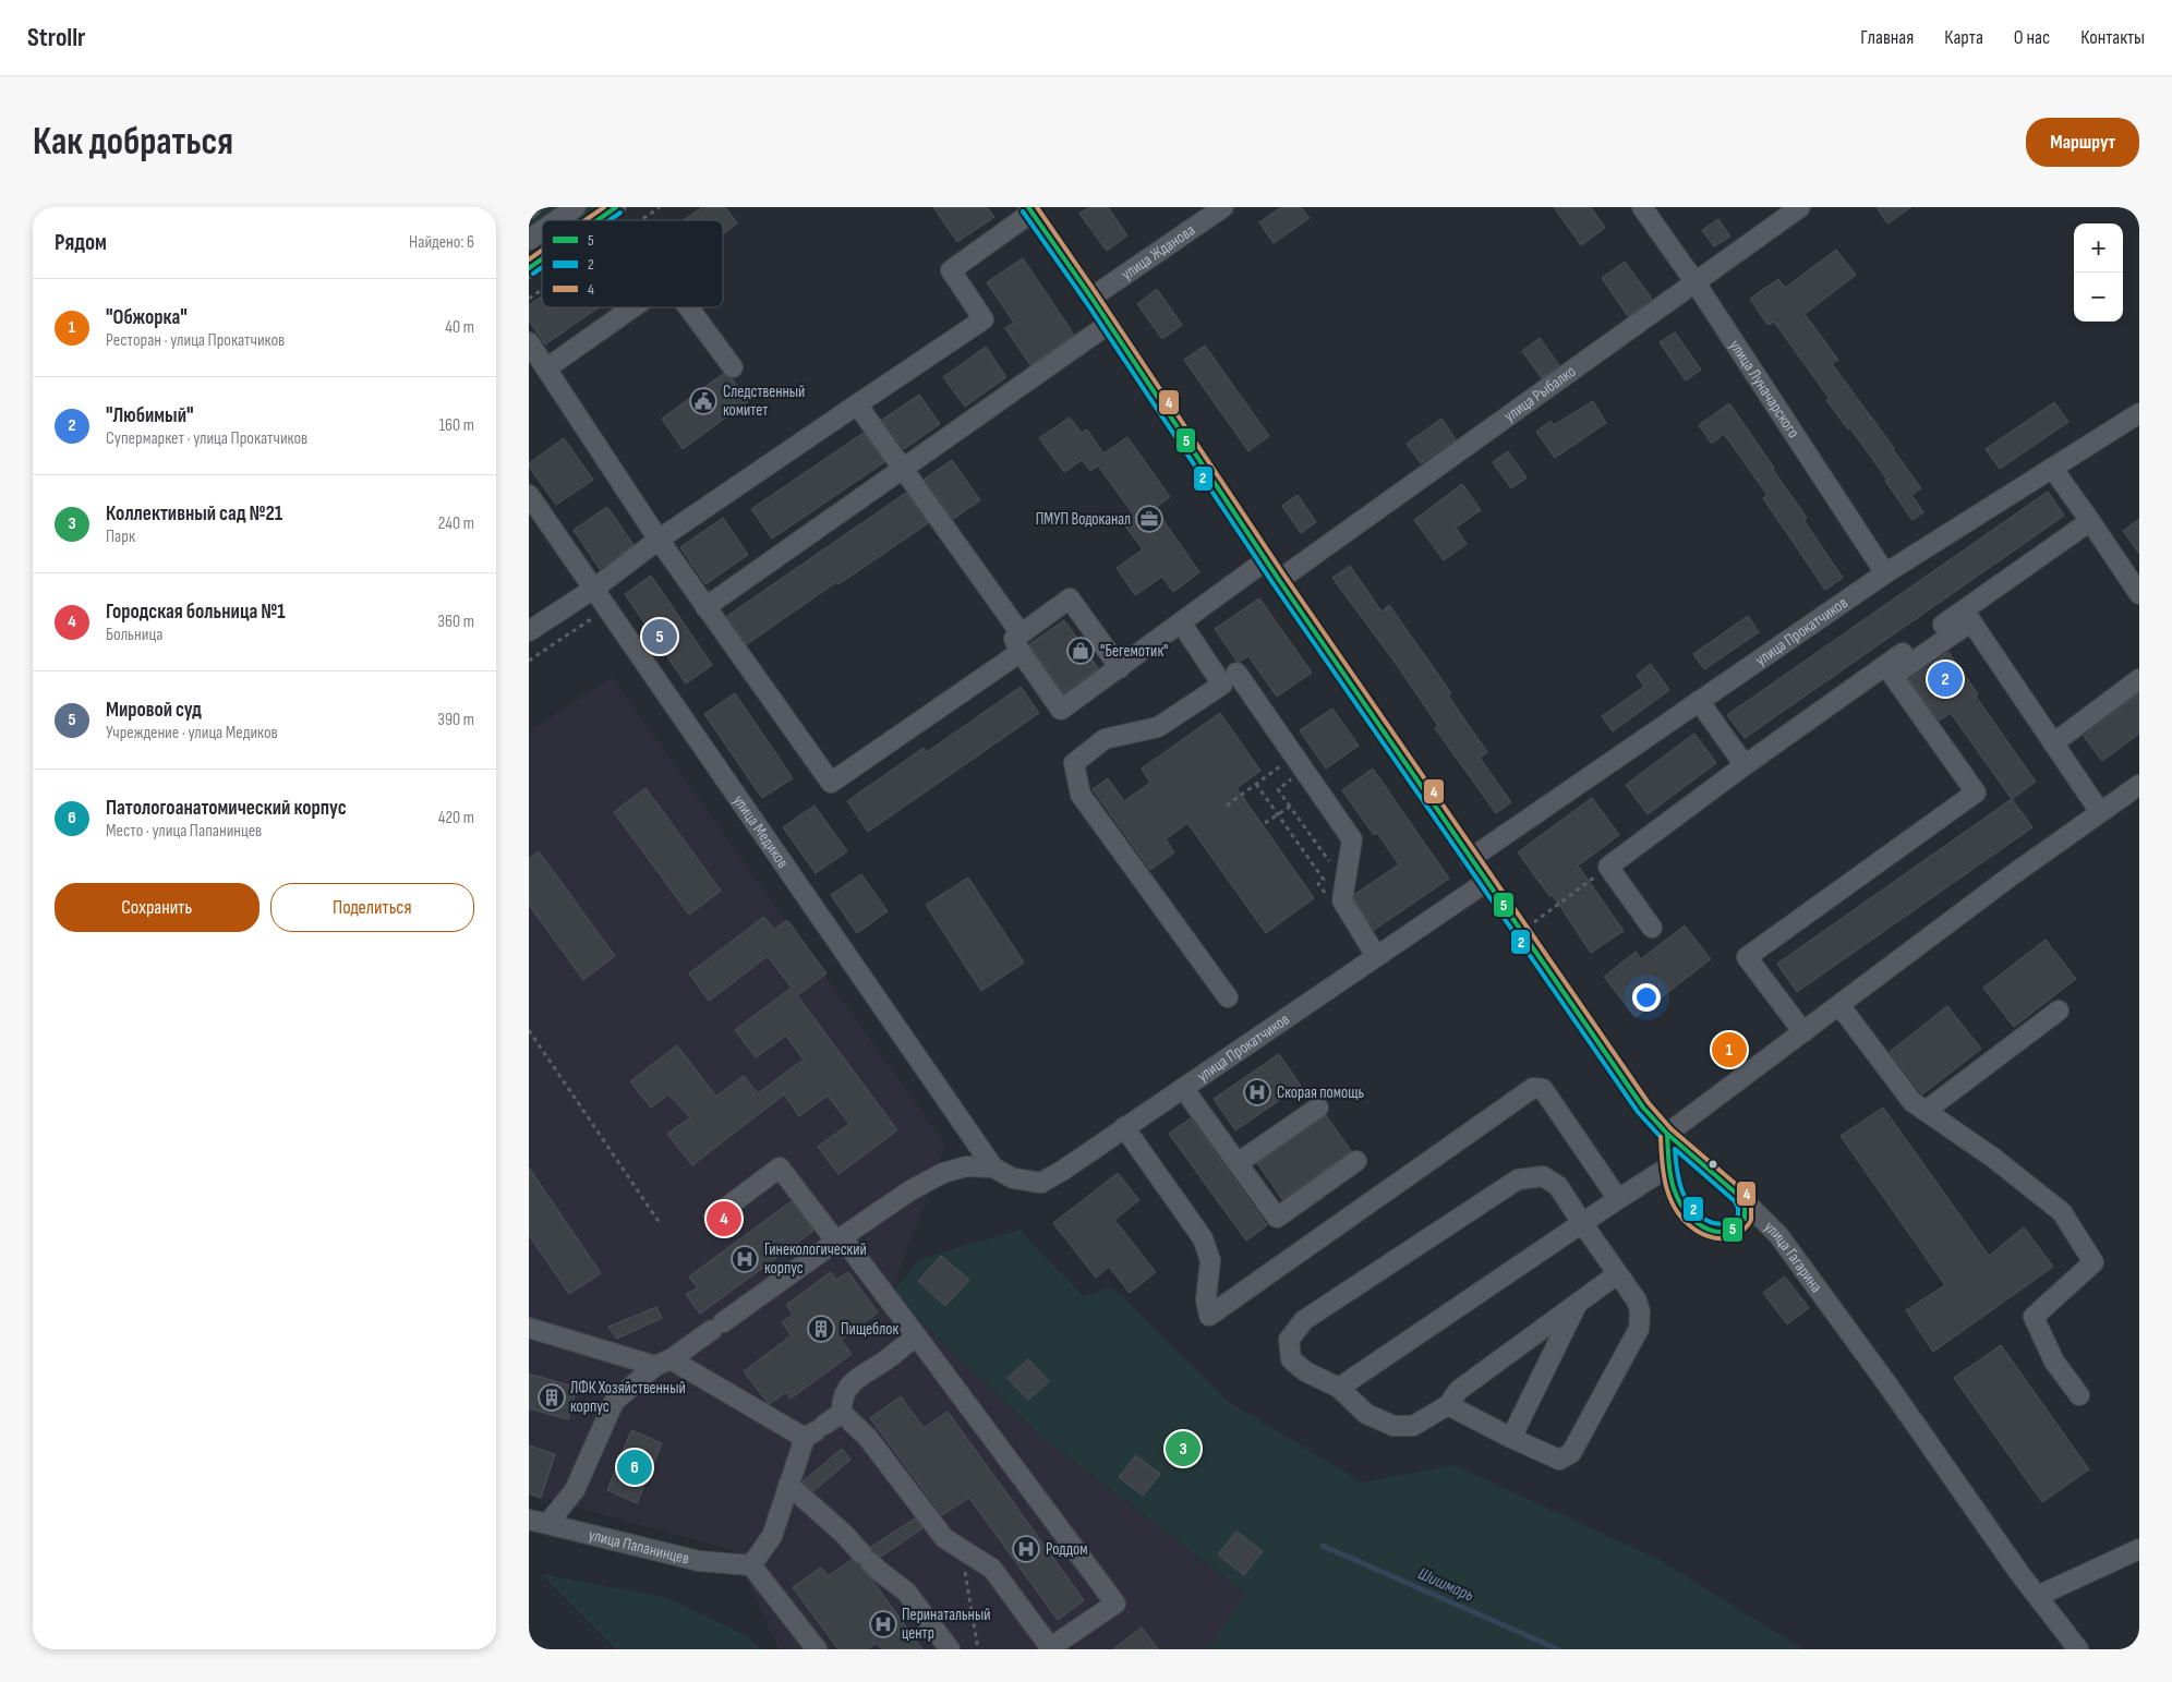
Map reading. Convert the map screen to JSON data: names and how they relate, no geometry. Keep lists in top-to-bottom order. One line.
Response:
{"streets":{"street":["улица Жданова","улица Луначарского","улица Рыбалко","улица Прокатчиков","улица Медиков","улица Гагарина","улица Папанинцев"]},"crossings":[["улица Жданова","улица Гагарина"],["улица Луначарского","улица Рыбалко"],["улица Луначарского","улица Прокатчиков"],["улица Рыбалко","улица Гагарина"],["улица Прокатчиков","улица Медиков"],["улица Прокатчиков","улица Гагарина"]],"water":["Шишмарь"],"places":{"public building":["Следственный комитет"],"office":["ПМУП Водоканал"],"shop":["\"Бегемотик\""],"hospital":["Скорая помощь","Гинекологический корпус","Роддом","Перинатальный центр"],"building":["Пищеблок","ЛФК Хозяйственный корпус"]},"lines":["transit line 5","transit line 4","transit line 2"],"legend":["5","2","4"],"page":{"header":"Strollr","nav":["Главная","Карта","О нас","Контакты"],"buttons":["Маршрут",["Сохранить","Поделиться"]],"title":"Как добраться","heading":["Рядом","Найдено: 6"],"map_buttons":["+","−"],"list":[{"mark":"1","name":"\"Обжорка\"","note":"Ресторан · улица Прокатчиков","value":"40 m"},{"mark":"2","name":"\"Любимый\"","note":"Супермаркет · улица Прокатчиков","value":"160 m"},{"mark":"3","name":"Коллективный сад №21","note":"Парк","value":"240 m"},{"mark":"4","name":"Городская больница №1","note":"Больница","value":"360 m"},{"mark":"5","name":"Мировой суд","note":"Учреждение · улица Медиков","value":"390 m"},{"mark":"6","name":"Патологоанатомический корпус","note":"Место · улица Папанинцев","value":"420 m"}],"pins":["5","2","1","4","3","6"]}}
